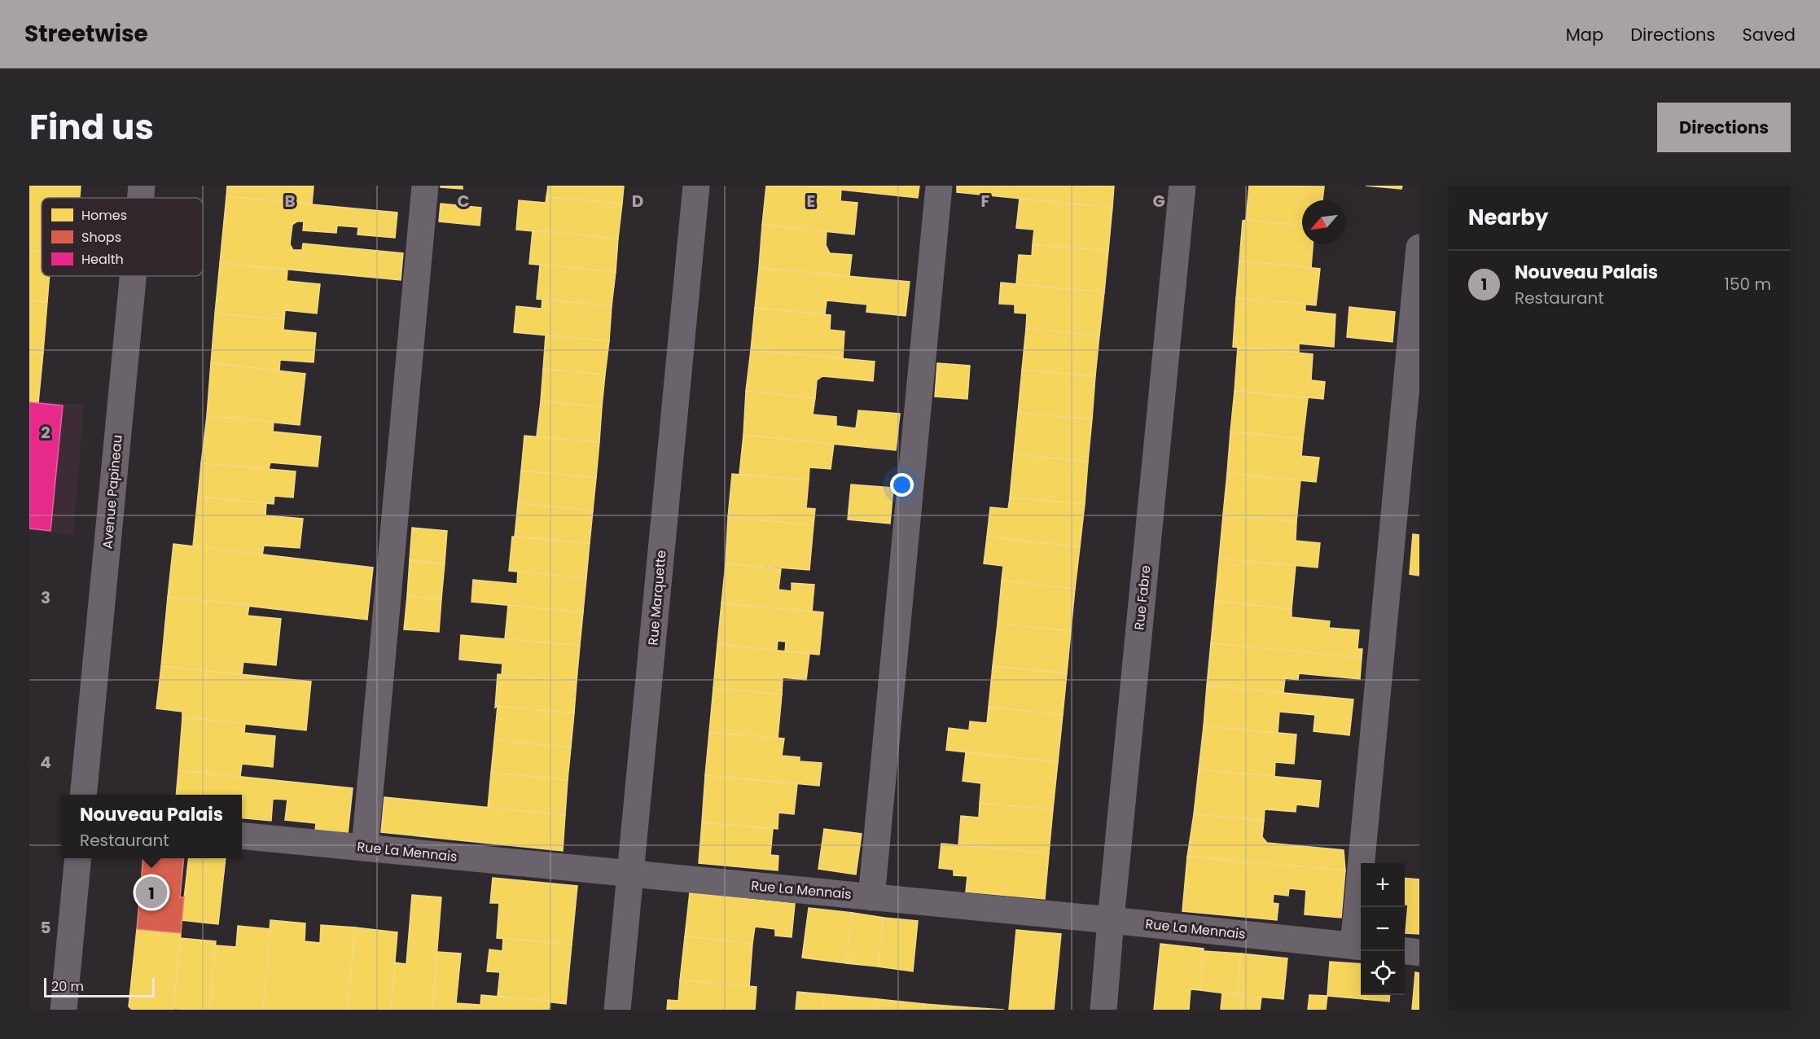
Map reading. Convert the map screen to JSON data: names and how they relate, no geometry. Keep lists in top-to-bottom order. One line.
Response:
{"streets":{"main road":["Avenue Papineau"],"street":["Rue Marquette","Rue Fabre","Rue La Mennais"]},"crossings":[["Rue Marquette","Rue La Mennais"],["Rue Fabre","Rue La Mennais"]],"legend":["Homes","Shops","Health"],"scale_bar":"20 m","north":"bottom left","page":{"header":"Streetwise","nav":["Map","Directions","Saved"],"title":"Find us","buttons":"Directions","heading":"Nearby","list":[{"mark":"1","name":"Nouveau Palais","note":"Restaurant","value":"150 m"}],"popup":["Nouveau Palais","Restaurant"],"map_buttons":["+","−"],"pins":"1","scale":"20 m"},"grid":{"columns":["B","C","D","E","F","G"],"rows":["2","3","4","5"]}}
